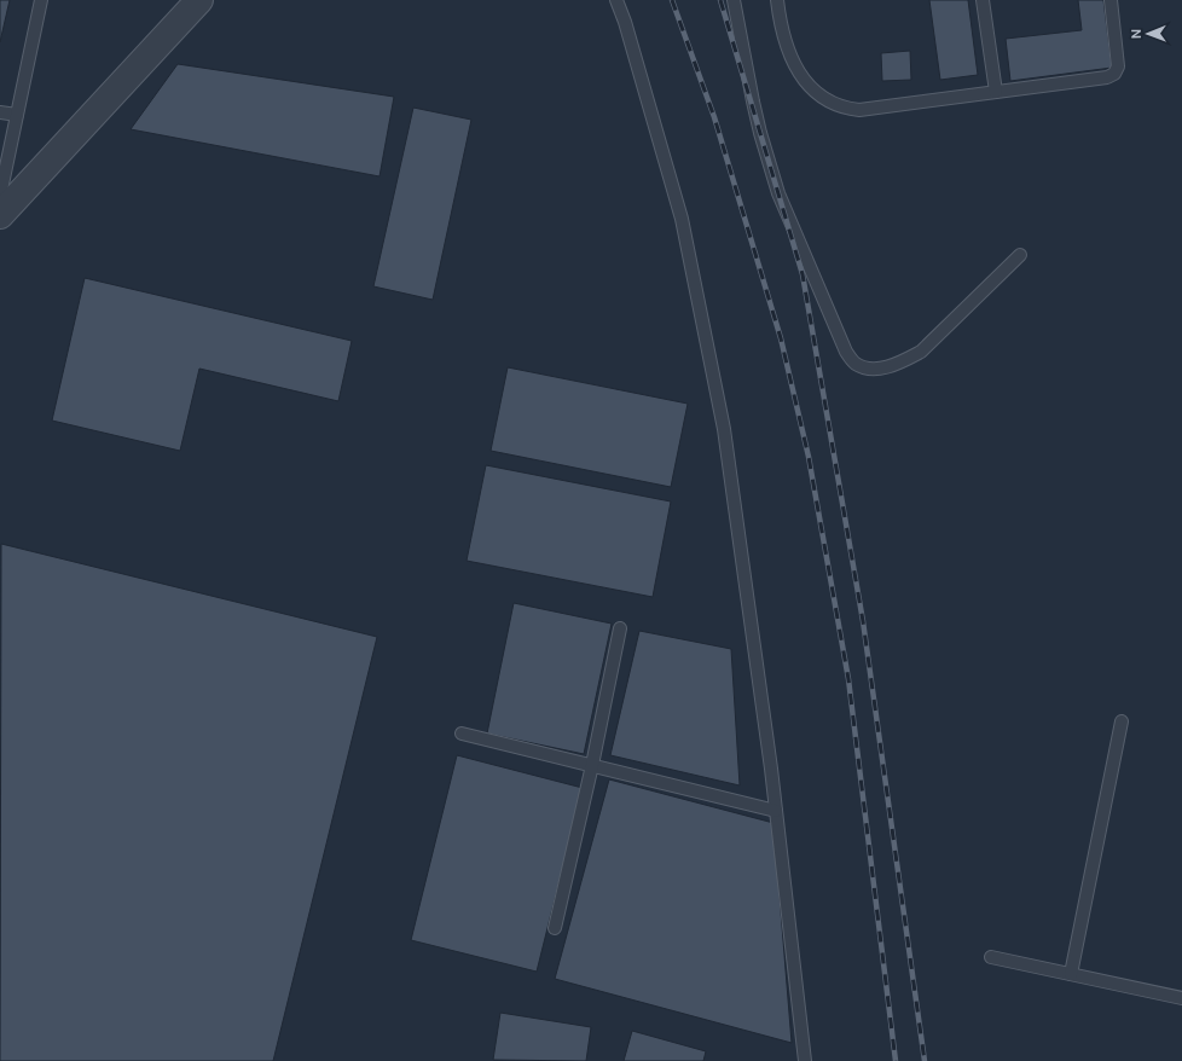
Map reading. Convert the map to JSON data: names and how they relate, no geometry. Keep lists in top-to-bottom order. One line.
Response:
{"north":"left"}
